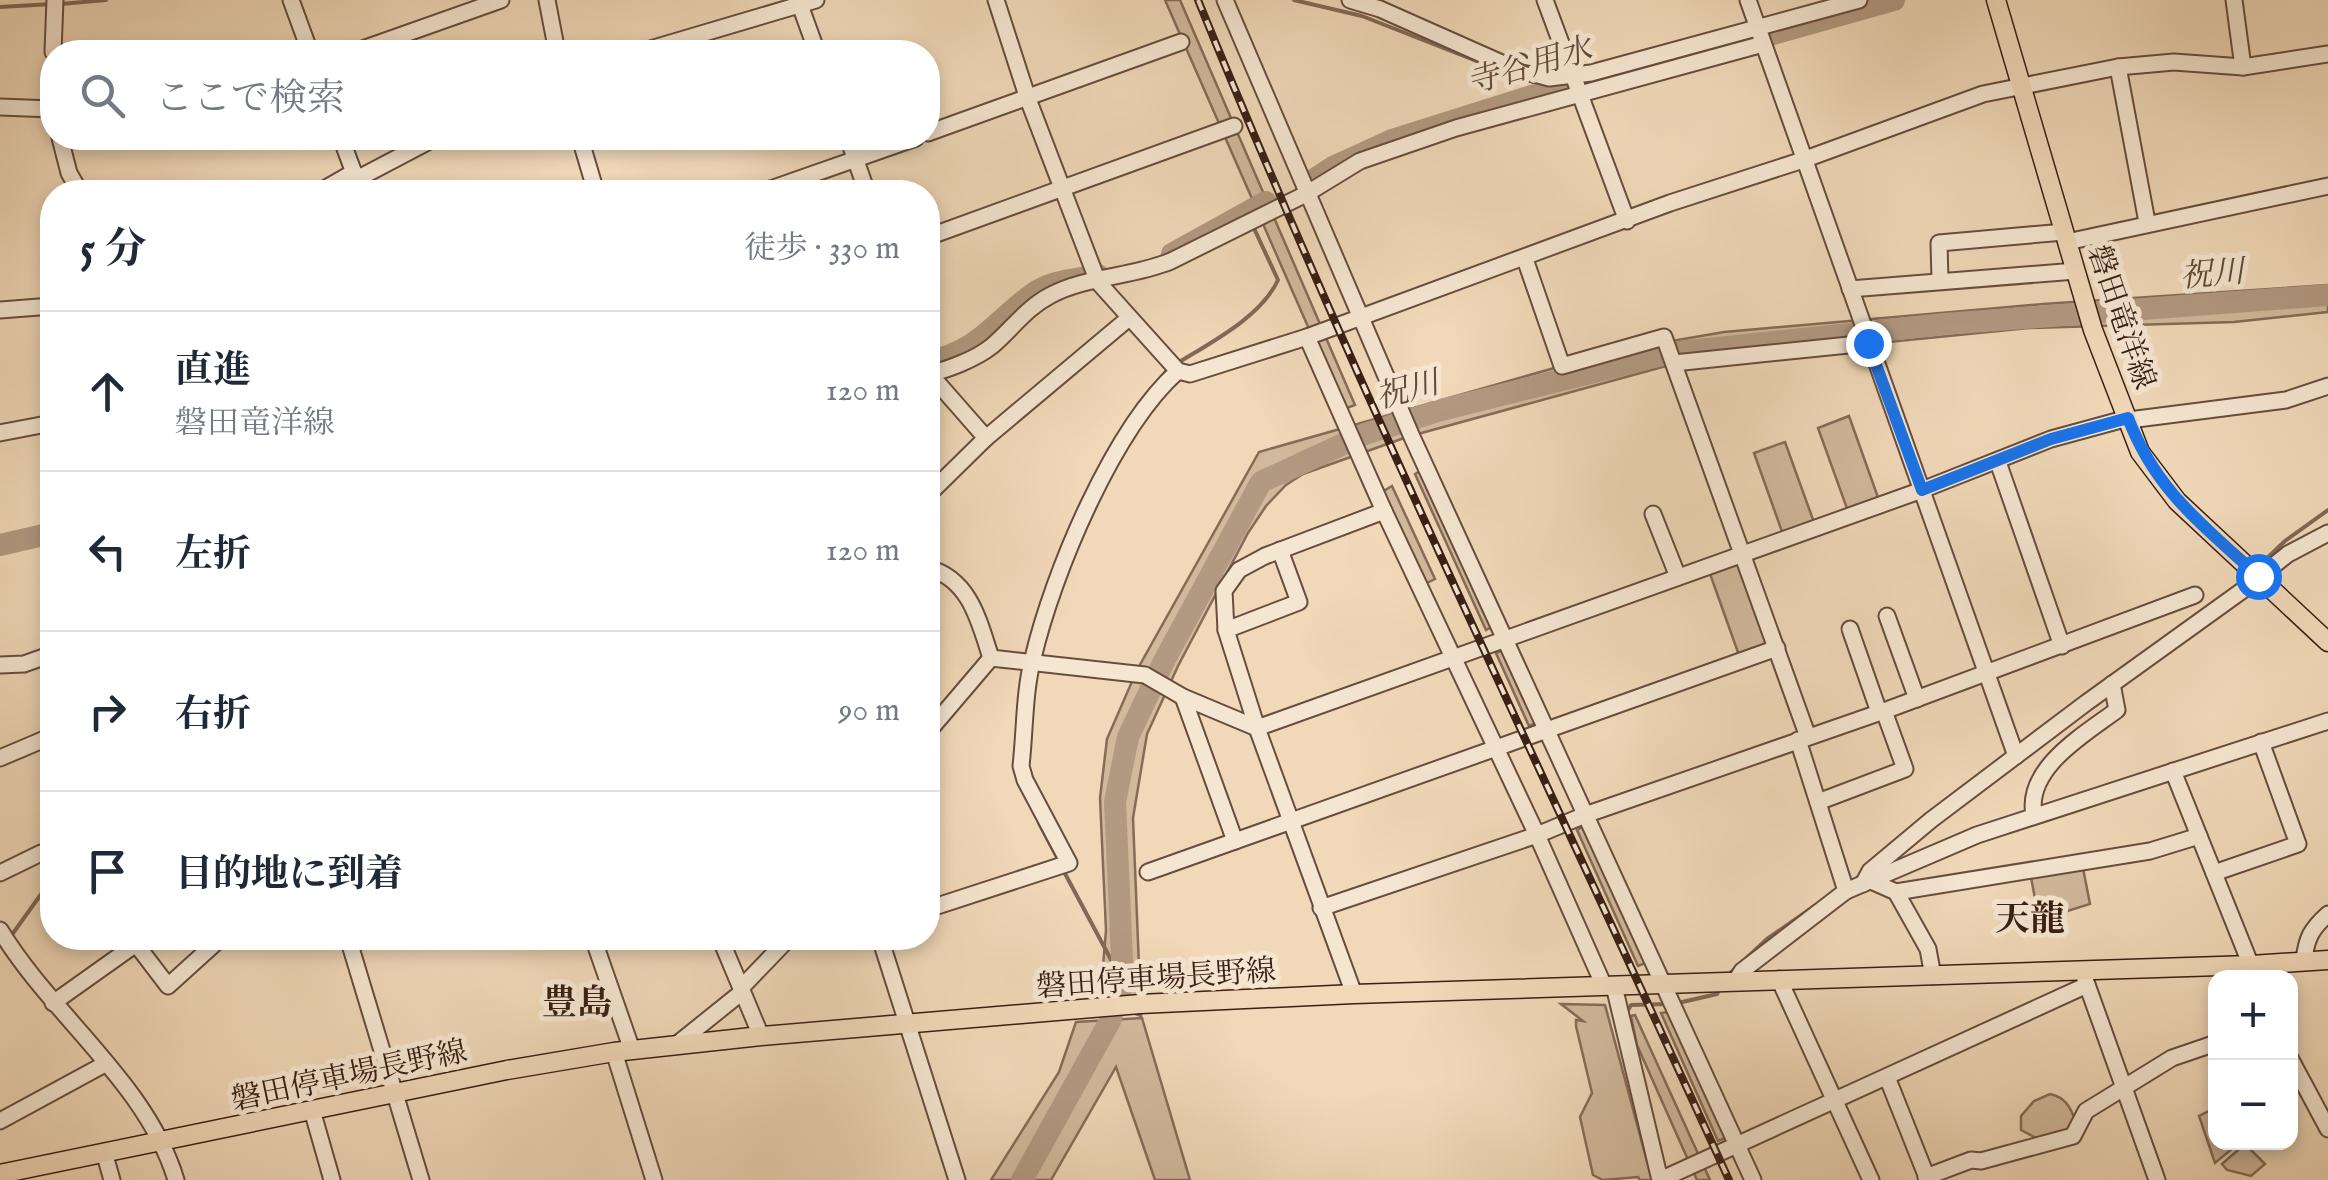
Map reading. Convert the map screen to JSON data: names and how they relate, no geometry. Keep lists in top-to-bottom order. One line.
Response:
{"streets":{"main road":["磐田竜洋線","磐田停車場長野線"]},"districts":["天龍","豊島"],"water":["寺谷用水","祝川"],"page":{"search":"ここで検索","heading":["5 分","徒歩 · 330 m"],"list":[["直進","磐田竜洋線","120 m"],["左折","120 m"],["右折","90 m"],"目的地に到着"],"map_buttons":["+","−"]}}
